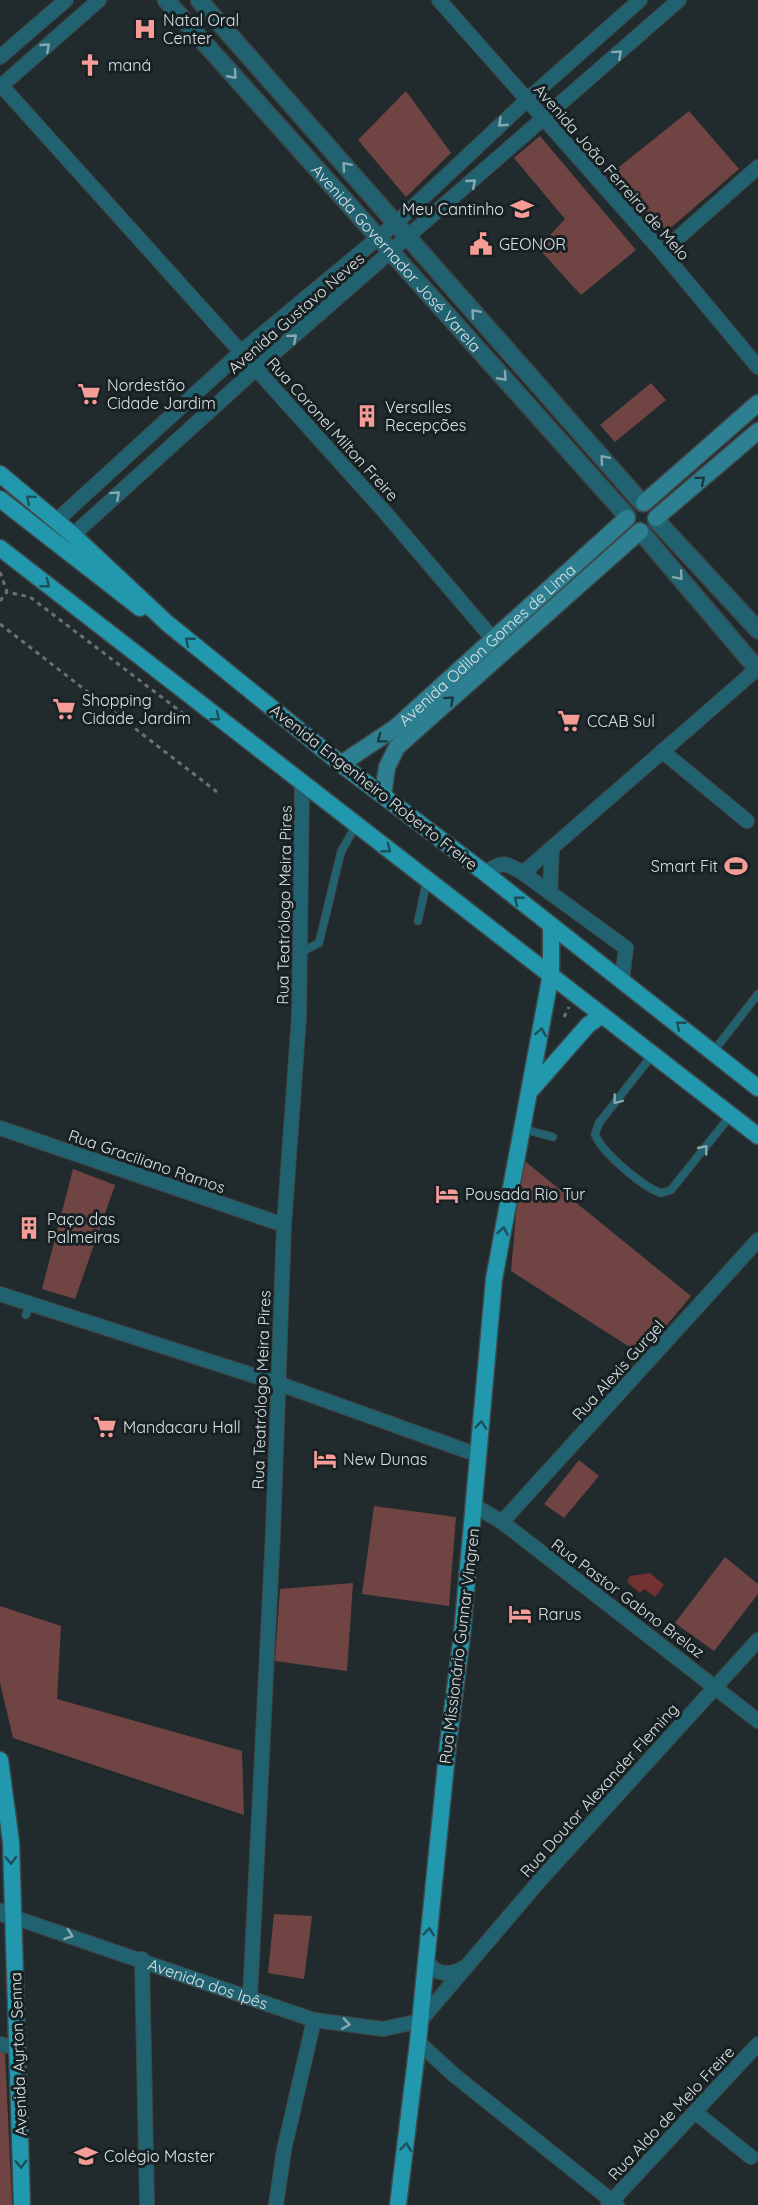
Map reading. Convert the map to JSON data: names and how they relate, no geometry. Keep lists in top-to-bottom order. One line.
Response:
{"streets":{"main road":["Avenida Odilon Gomes de Lima","Avenida Engenheiro Roberto Freire","Rua Missionário Gunnar Vingren","Avenida Ayrton Senna"],"street":["Avenida João Ferreira de Melo","Avenida Governador José Varela","Avenida Gustavo Neves","Rua Coronel Milton Freire","Rua Teatrólogo Meira Pires","Rua Graciliano Ramos","Rua Alexis Gurgel","Rua Pastor Gabno Brelaz","Rua Doutor Alexander Fleming","Avenida dos Ipês","Rua Aldo de Melo Freire"]},"crossings":[["Avenida João Ferreira de Melo","Avenida Gustavo Neves"],["Avenida Governador José Varela","Avenida Gustavo Neves"],["Avenida Governador José Varela","Avenida Odilon Gomes de Lima"],["Avenida Gustavo Neves","Rua Coronel Milton Freire"],["Avenida Gustavo Neves","Avenida Engenheiro Roberto Freire"],["Rua Coronel Milton Freire","Avenida Odilon Gomes de Lima"],["Avenida Odilon Gomes de Lima","Avenida Engenheiro Roberto Freire"],["Avenida Engenheiro Roberto Freire","Rua Missionário Gunnar Vingren"],["Rua Teatrólogo Meira Pires","Rua Graciliano Ramos"],["Rua Teatrólogo Meira Pires","Avenida dos Ipês"],["Rua Alexis Gurgel","Rua Pastor Gabno Brelaz"],["Rua Pastor Gabno Brelaz","Rua Missionário Gunnar Vingren"],["Rua Pastor Gabno Brelaz","Rua Doutor Alexander Fleming"],["Rua Missionário Gunnar Vingren","Rua Doutor Alexander Fleming"],["Rua Missionário Gunnar Vingren","Avenida dos Ipês"],["Rua Doutor Alexander Fleming","Avenida dos Ipês"],["Avenida dos Ipês","Avenida Ayrton Senna"]],"one_way":["Rua Missionário Gunnar Vingren","Avenida dos Ipês","Avenida Ayrton Senna"],"places":{"hospital":["Natal Oral Center"],"church":["maná"],"school or university":["Meu Cantinho","Colégio Master"],"public building":["GEONOR"],"supermarket":["Nordestão Cidade Jardim","Shopping Cidade Jardim","CCAB Sul","Mandacaru Hall"],"building":["Versalles Recepções","Paço das Palmeiras"],"sports":["Smart Fit"],"hotel":["Pousada Rio Tur","New Dunas","Rarus"]}}
